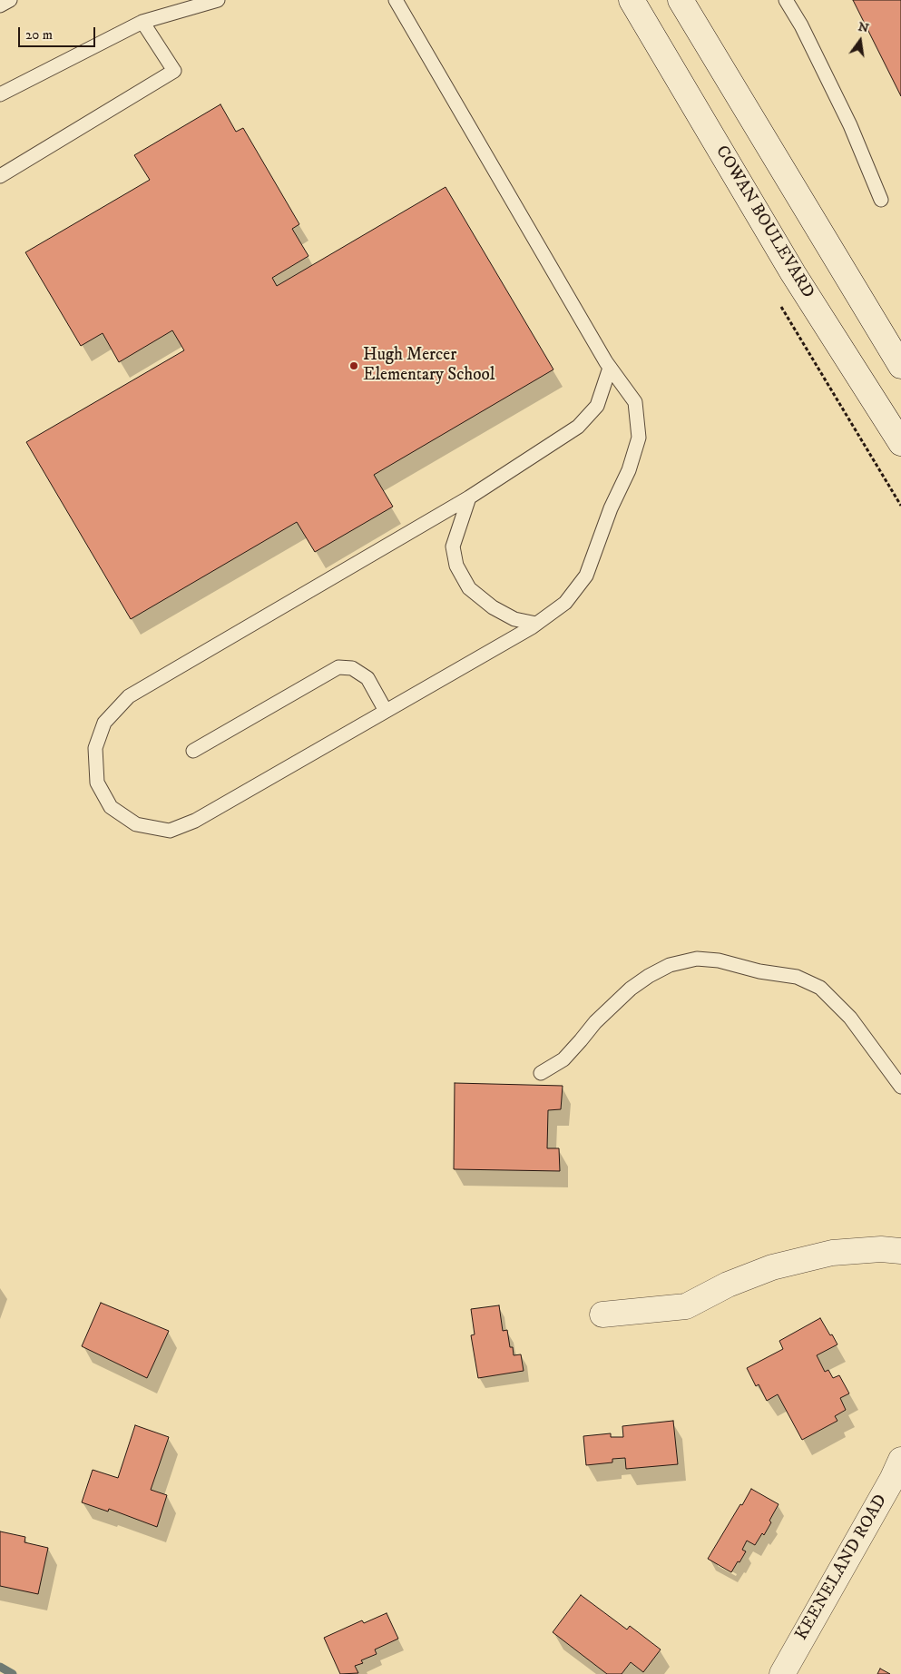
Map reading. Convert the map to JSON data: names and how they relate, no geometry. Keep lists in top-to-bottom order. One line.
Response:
{"streets":{"main road":["COWAN BOULEVARD","KEENELAND ROAD"]},"places":["Hugh Mercer Elementary School"],"scale_bar":"20 m","north":"top"}
